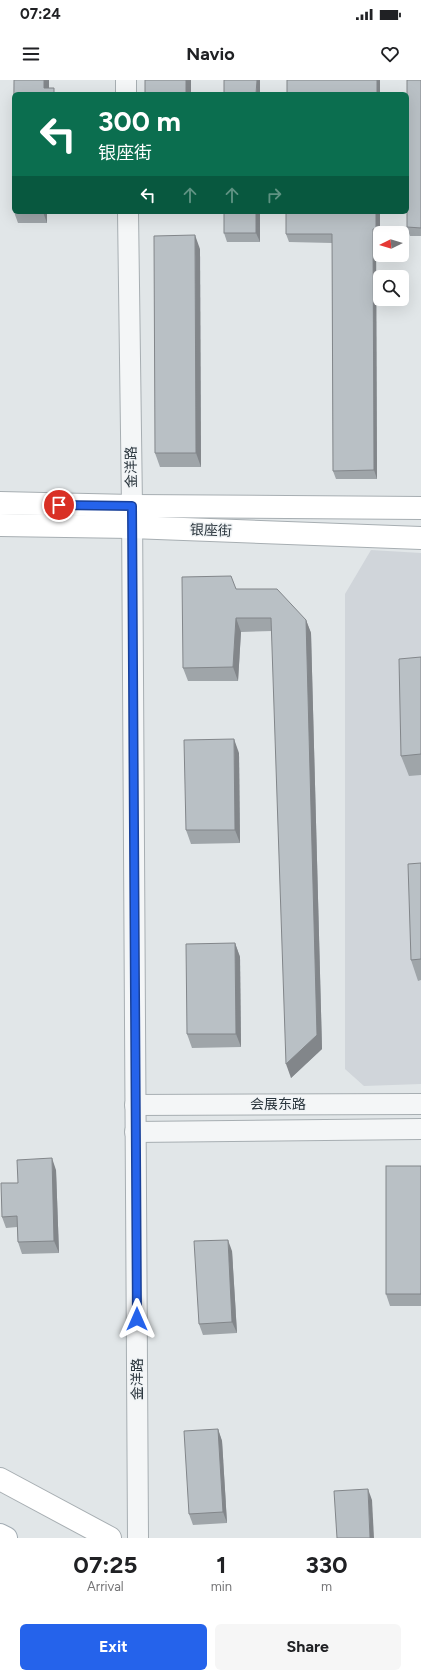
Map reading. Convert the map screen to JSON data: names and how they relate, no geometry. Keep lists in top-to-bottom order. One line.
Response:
{"streets":{"main road":["银座街"],"street":["金洋路","会展东路"]},"crossings":[["金洋路","银座街"],["金洋路","会展东路"]],"north":"left","page":{"status":"07:24","header":"Navio","turn":["300 m","银座街"],"eta":["07:25","Arrival","1","min","330","m"],"buttons":["Exit","Share"]}}
